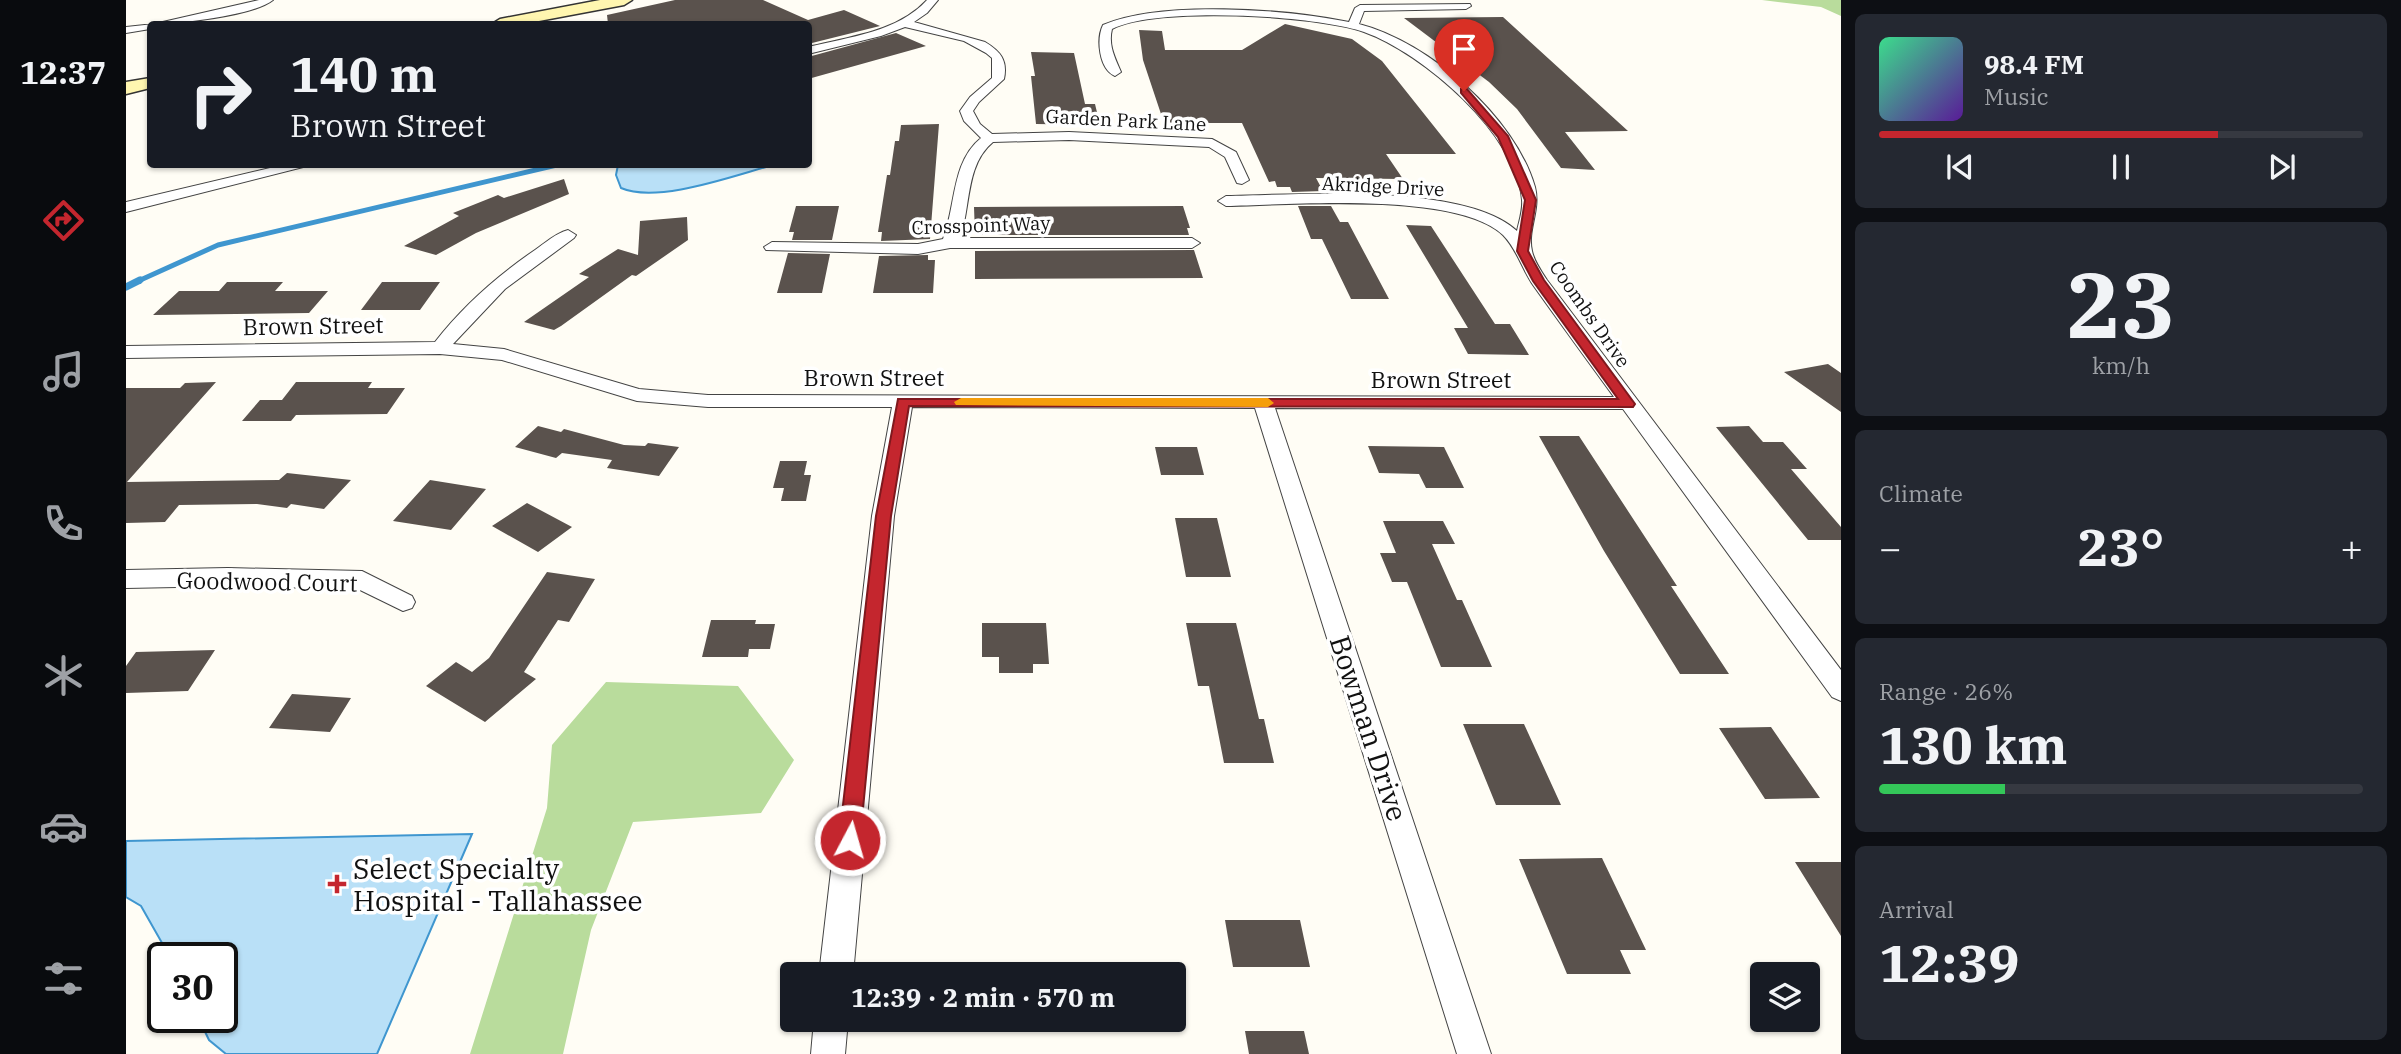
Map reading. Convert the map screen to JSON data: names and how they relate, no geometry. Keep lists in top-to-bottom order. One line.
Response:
{"streets":{"street":["Garden Park Lane","Akridge Drive","Crosspoint Way","Coombs Drive","Brown Street","Goodwood Court","Bowman Drive"]},"crossings":[["Akridge Drive","Coombs Drive"],["Coombs Drive","Brown Street"],["Brown Street","Bowman Drive"]],"places":{"health":["Select Specialty Hospital - Tallahassee"]},"page":{"tabs":"12:37","turn":["140 m","Brown Street"],"song":["98.4 FM","Music"],"tile":[["23","km/h"],"Climate",["Range · 26%","130 km"],["Arrival","12:39"]],"heat":["−","23°","+"],"limit":"30","trip":"12:39 · 2 min · 570 m"}}
